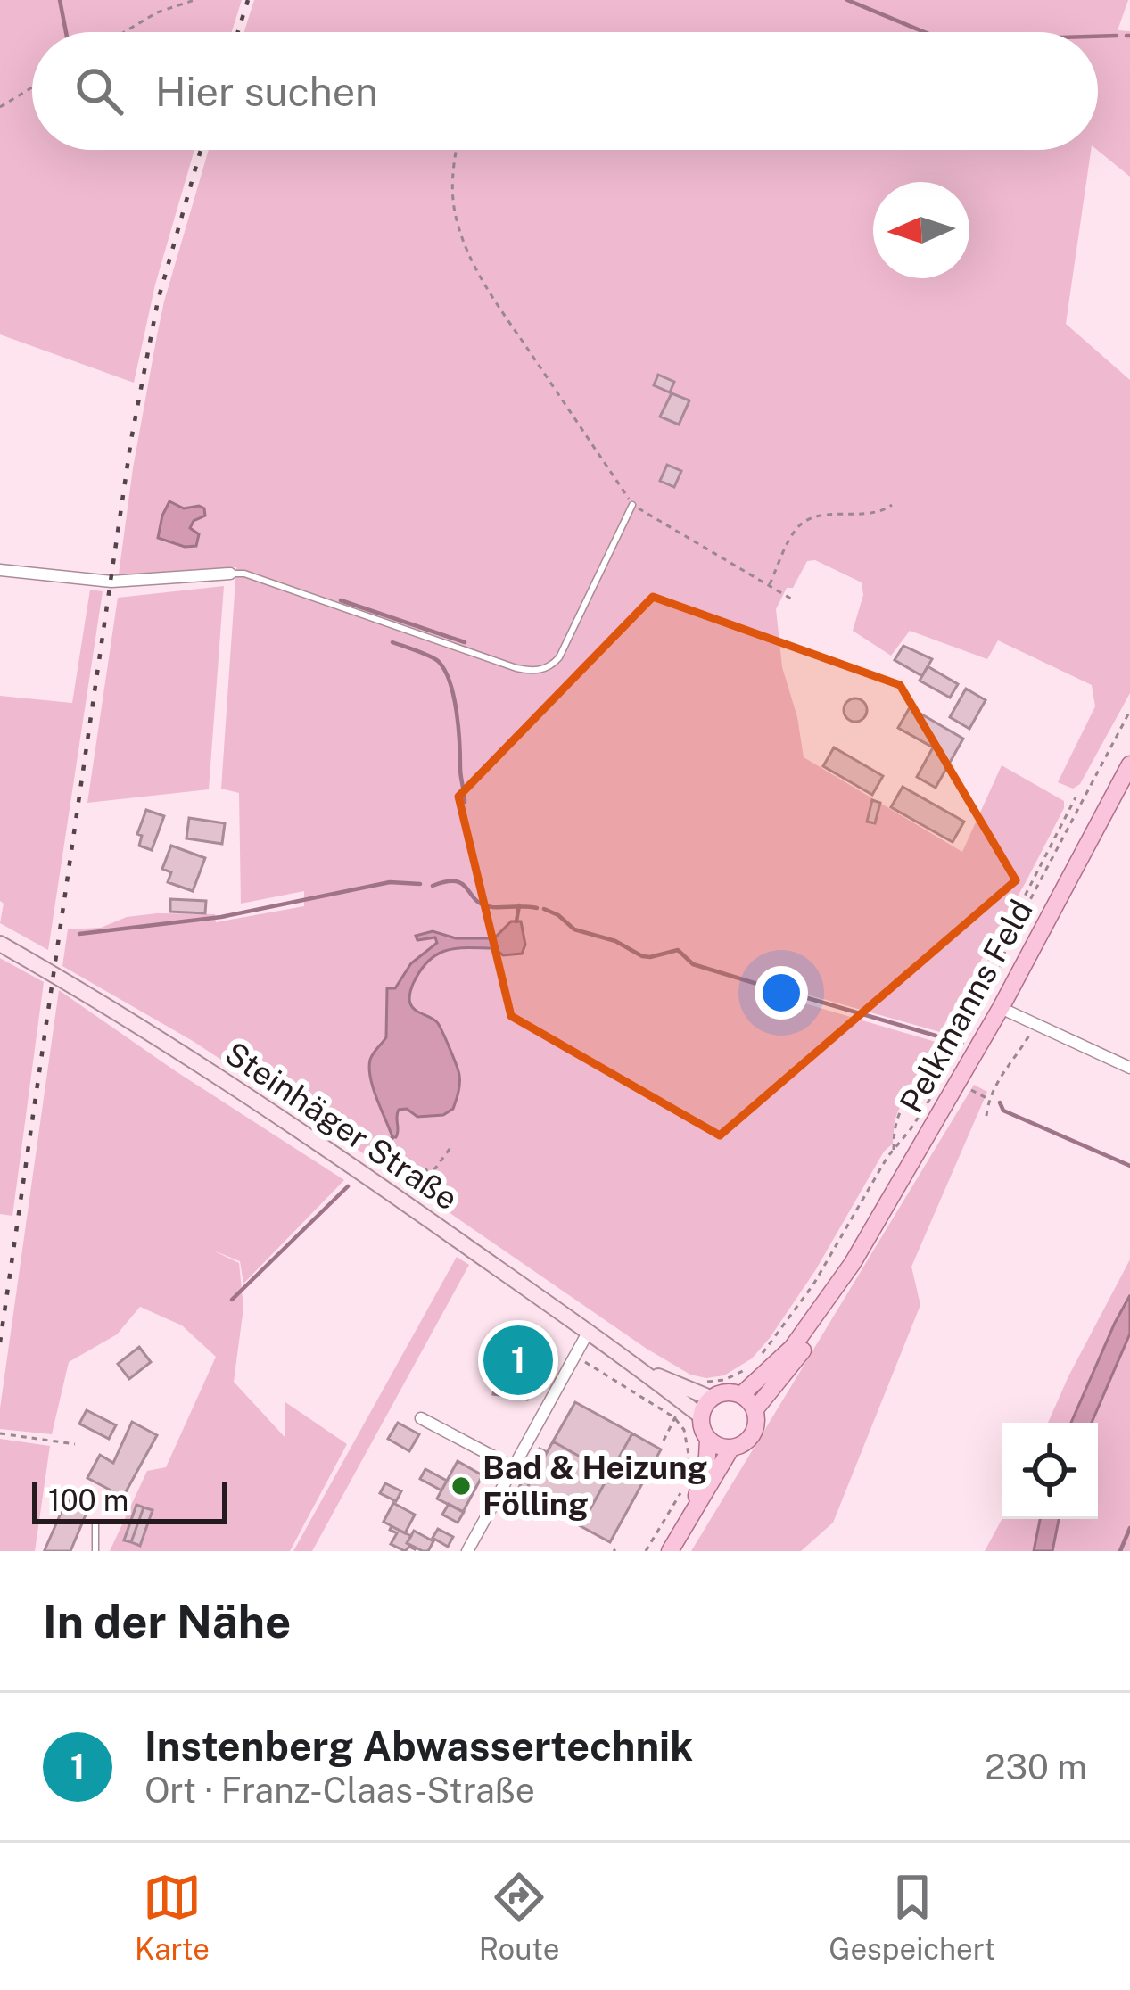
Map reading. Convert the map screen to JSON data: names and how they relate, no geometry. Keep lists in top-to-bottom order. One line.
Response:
{"streets":{"main road":["Pelkmanns Feld","Steinhäger Straße"]},"crossings":[["Pelkmanns Feld","Steinhäger Straße"]],"places":["Bad & Heizung Fölling"],"scale_bar":"100 m","north":"left","page":{"search":"Hier suchen","pins":"1","scale":"100 m","heading":"In der Nähe","list":[{"mark":"1","name":"Instenberg Abwassertechnik","note":"Ort · Franz-Claas-Straße","value":"230 m"}],"nav":["Karte","Route","Gespeichert"]}}
